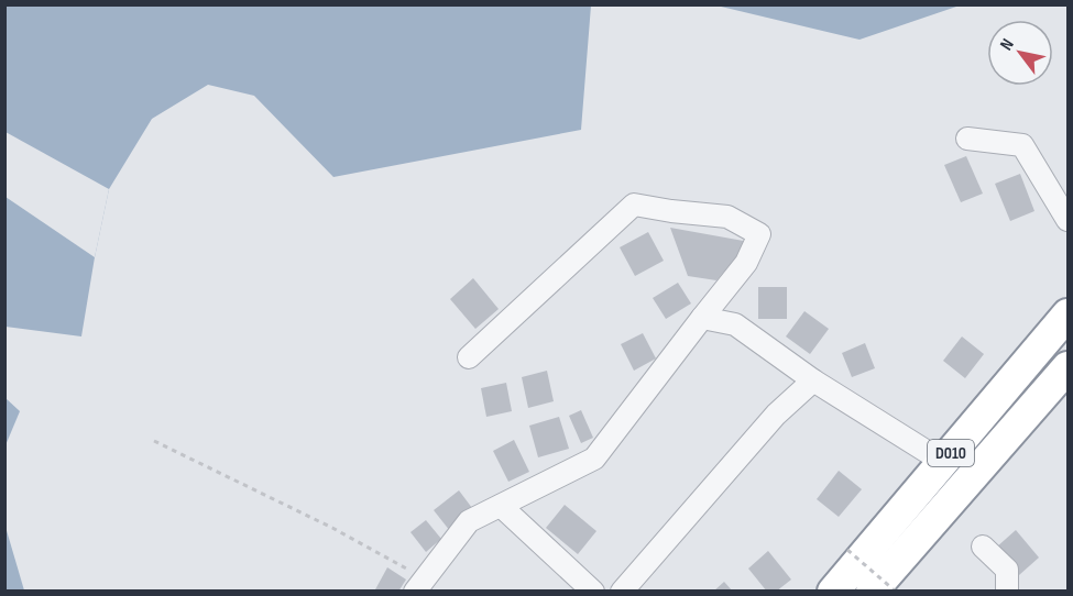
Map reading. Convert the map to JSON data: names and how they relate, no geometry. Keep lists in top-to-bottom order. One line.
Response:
{"streets":{"highway":["D010"]},"north":"top left"}
